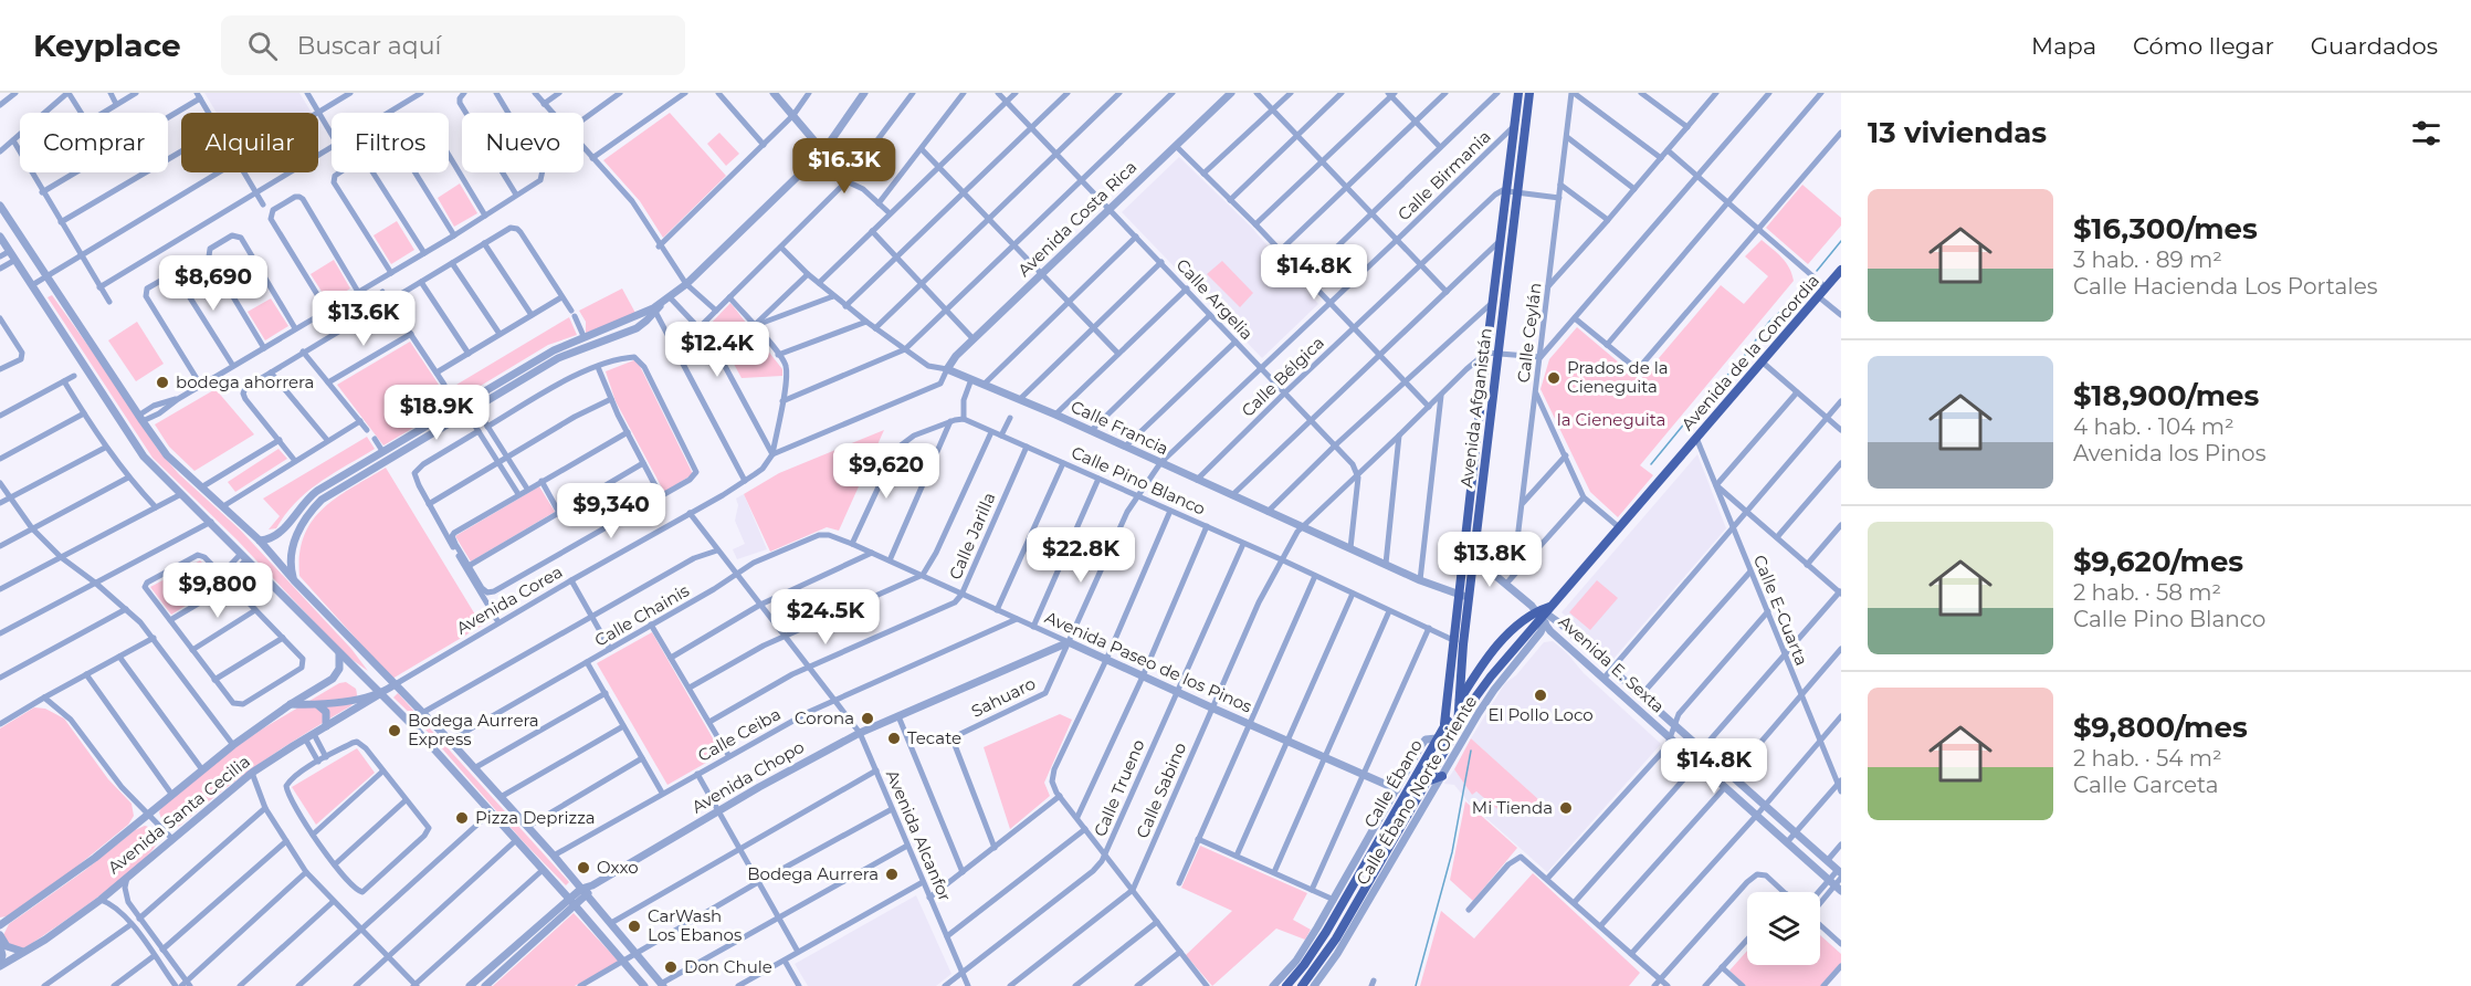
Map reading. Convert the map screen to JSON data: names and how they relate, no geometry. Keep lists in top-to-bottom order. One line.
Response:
{"streets":{"main road":["Avenida de la Concordia","Avenida Afganistán","Calle Ébano"],"street":["Calle Birmania","Avenida Costa Rica","Calle Argelia","Calle Ceylán","Calle Bélgica","Calle Francia","Calle Pino Blanco","Calle Jarilla","Avenida Corea","Calle E-Cuarta","Calle Chainis","Avenida Paseo de los Pinos","Avenida E. Sexta","Sahuaro","Calle Ceiba","Avenida Chopo","Calle Trueno","Calle Sabino","Calle Ébano Norte Oriente","Avenida Santa Cecilia","Avenida Alcanfor"]},"crossings":[["Calle Birmania","Calle Argelia"],["Calle Birmania","Avenida Afganistán"],["Calle Birmania","Calle Francia"],["Calle Birmania","Calle Pino Blanco"],["Calle Birmania","Sahuaro"],["Avenida Costa Rica","Calle Argelia"],["Avenida Costa Rica","Calle Francia"],["Avenida Costa Rica","Avenida Corea"],["Calle Argelia","Calle Bélgica"],["Calle Argelia","Calle Sabino"],["Avenida de la Concordia","Calle E-Cuarta"],["Avenida de la Concordia","Avenida E. Sexta"],["Avenida de la Concordia","Calle Ébano"],["Avenida de la Concordia","Calle Ébano Norte Oriente"],["Calle Bélgica","Avenida Afganistán"],["Calle Bélgica","Calle Francia"],["Avenida Afganistán","Calle Francia"],["Avenida Afganistán","Calle Pino Blanco"],["Avenida Afganistán","Calle Ébano"],["Avenida Afganistán","Calle Sabino"],["Calle Francia","Avenida Corea"],["Calle Francia","Calle Sabino"],["Calle Pino Blanco","Calle Jarilla"],["Calle Pino Blanco","Sahuaro"],["Calle Pino Blanco","Calle Trueno"],["Calle Pino Blanco","Calle Sabino"],["Calle Jarilla","Avenida Paseo de los Pinos"],["Calle Jarilla","Avenida Alcanfor"],["Avenida Corea","Avenida Santa Cecilia"],["Avenida Corea","Avenida Alcanfor"],["Calle Chainis","Avenida Paseo de los Pinos"],["Calle Chainis","Avenida Alcanfor"],["Avenida Paseo de los Pinos","Sahuaro"],["Avenida Paseo de los Pinos","Calle Ceiba"],["Avenida Paseo de los Pinos","Avenida Chopo"],["Avenida Paseo de los Pinos","Calle Trueno"],["Avenida Paseo de los Pinos","Calle Sabino"],["Avenida E. Sexta","Calle Ébano"],["Avenida E. Sexta","Calle Ébano Norte Oriente"],["Sahuaro","Avenida Chopo"],["Calle Ceiba","Avenida Alcanfor"],["Avenida Chopo","Avenida Alcanfor"],["Calle Ébano","Calle Ébano Norte Oriente"],["Calle Trueno","Avenida Alcanfor"]],"parks":["la Cieneguita"],"places":["Prados de la Cieneguita","bodega ahorrera","El Pollo Loco","Corona","Bodega Aurrera Express","Tecate","Mi Tienda","Pizza Deprizza","Oxxo","Bodega Aurrera","CarWash Los Ebanos","Don Chule"],"page":{"header":"Keyplace","search":"Buscar aquí","nav":["Mapa","Cómo llegar","Guardados"],"heading":"13 viviendas","chip":["Comprar","Alquilar","Filtros","Nuevo"],"price":["$16.3K","$14.8K","$8,690","$13.6K","$12.4K","$18.9K","$9,620","$9,340","$22.8K","$13.8K","$9,800","$24.5K","$14.8K"],"list":[{"name":"$16,300/mes","note":"3 hab. · 89 m² · Calle Hacienda Los Portales"},{"name":"$18,900/mes","note":"4 hab. · 104 m² · Avenida los Pinos"},{"name":"$9,620/mes","note":"2 hab. · 58 m² · Calle Pino Blanco"},{"name":"$9,800/mes","note":"2 hab. · 54 m² · Calle Garceta"}]}}
